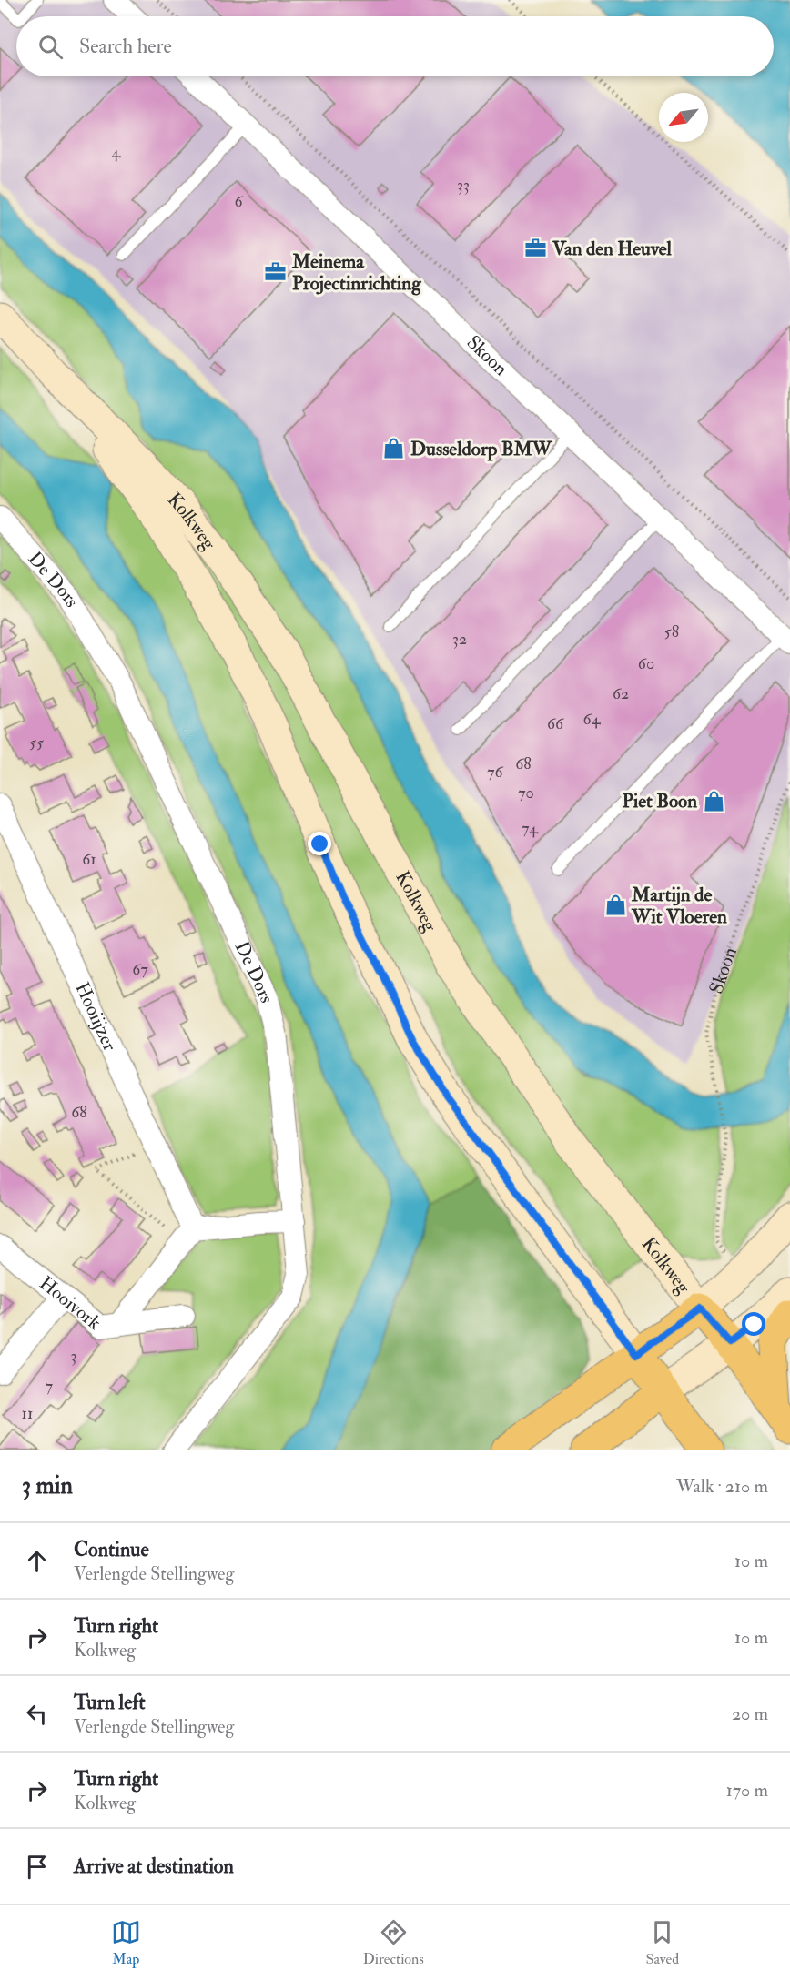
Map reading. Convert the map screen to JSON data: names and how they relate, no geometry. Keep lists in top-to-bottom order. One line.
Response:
{"streets":{"main road":["Kolkweg"],"street":["Skoon","De Dors","Hooiijzer","Hooivork"]},"places":{"office":["Van den Heuvel","Meinema Projectinrichting"],"shop":["Dusseldorp BMW","Piet Boon","Martijn de Wit Vloeren"]},"house_numbers":["4","33","6","58","32","60","62","64","66","55","68","76","70","74","61","67","68","3","7","11"],"north":"bottom left","page":{"search":"Search here","heading":["3 min","Walk · 210 m"],"list":[["Continue","Verlengde Stellingweg","10 m"],["Turn right","Kolkweg","10 m"],["Turn left","Verlengde Stellingweg","20 m"],["Turn right","Kolkweg","170 m"],"Arrive at destination"],"nav":["Map","Directions","Saved"]}}
